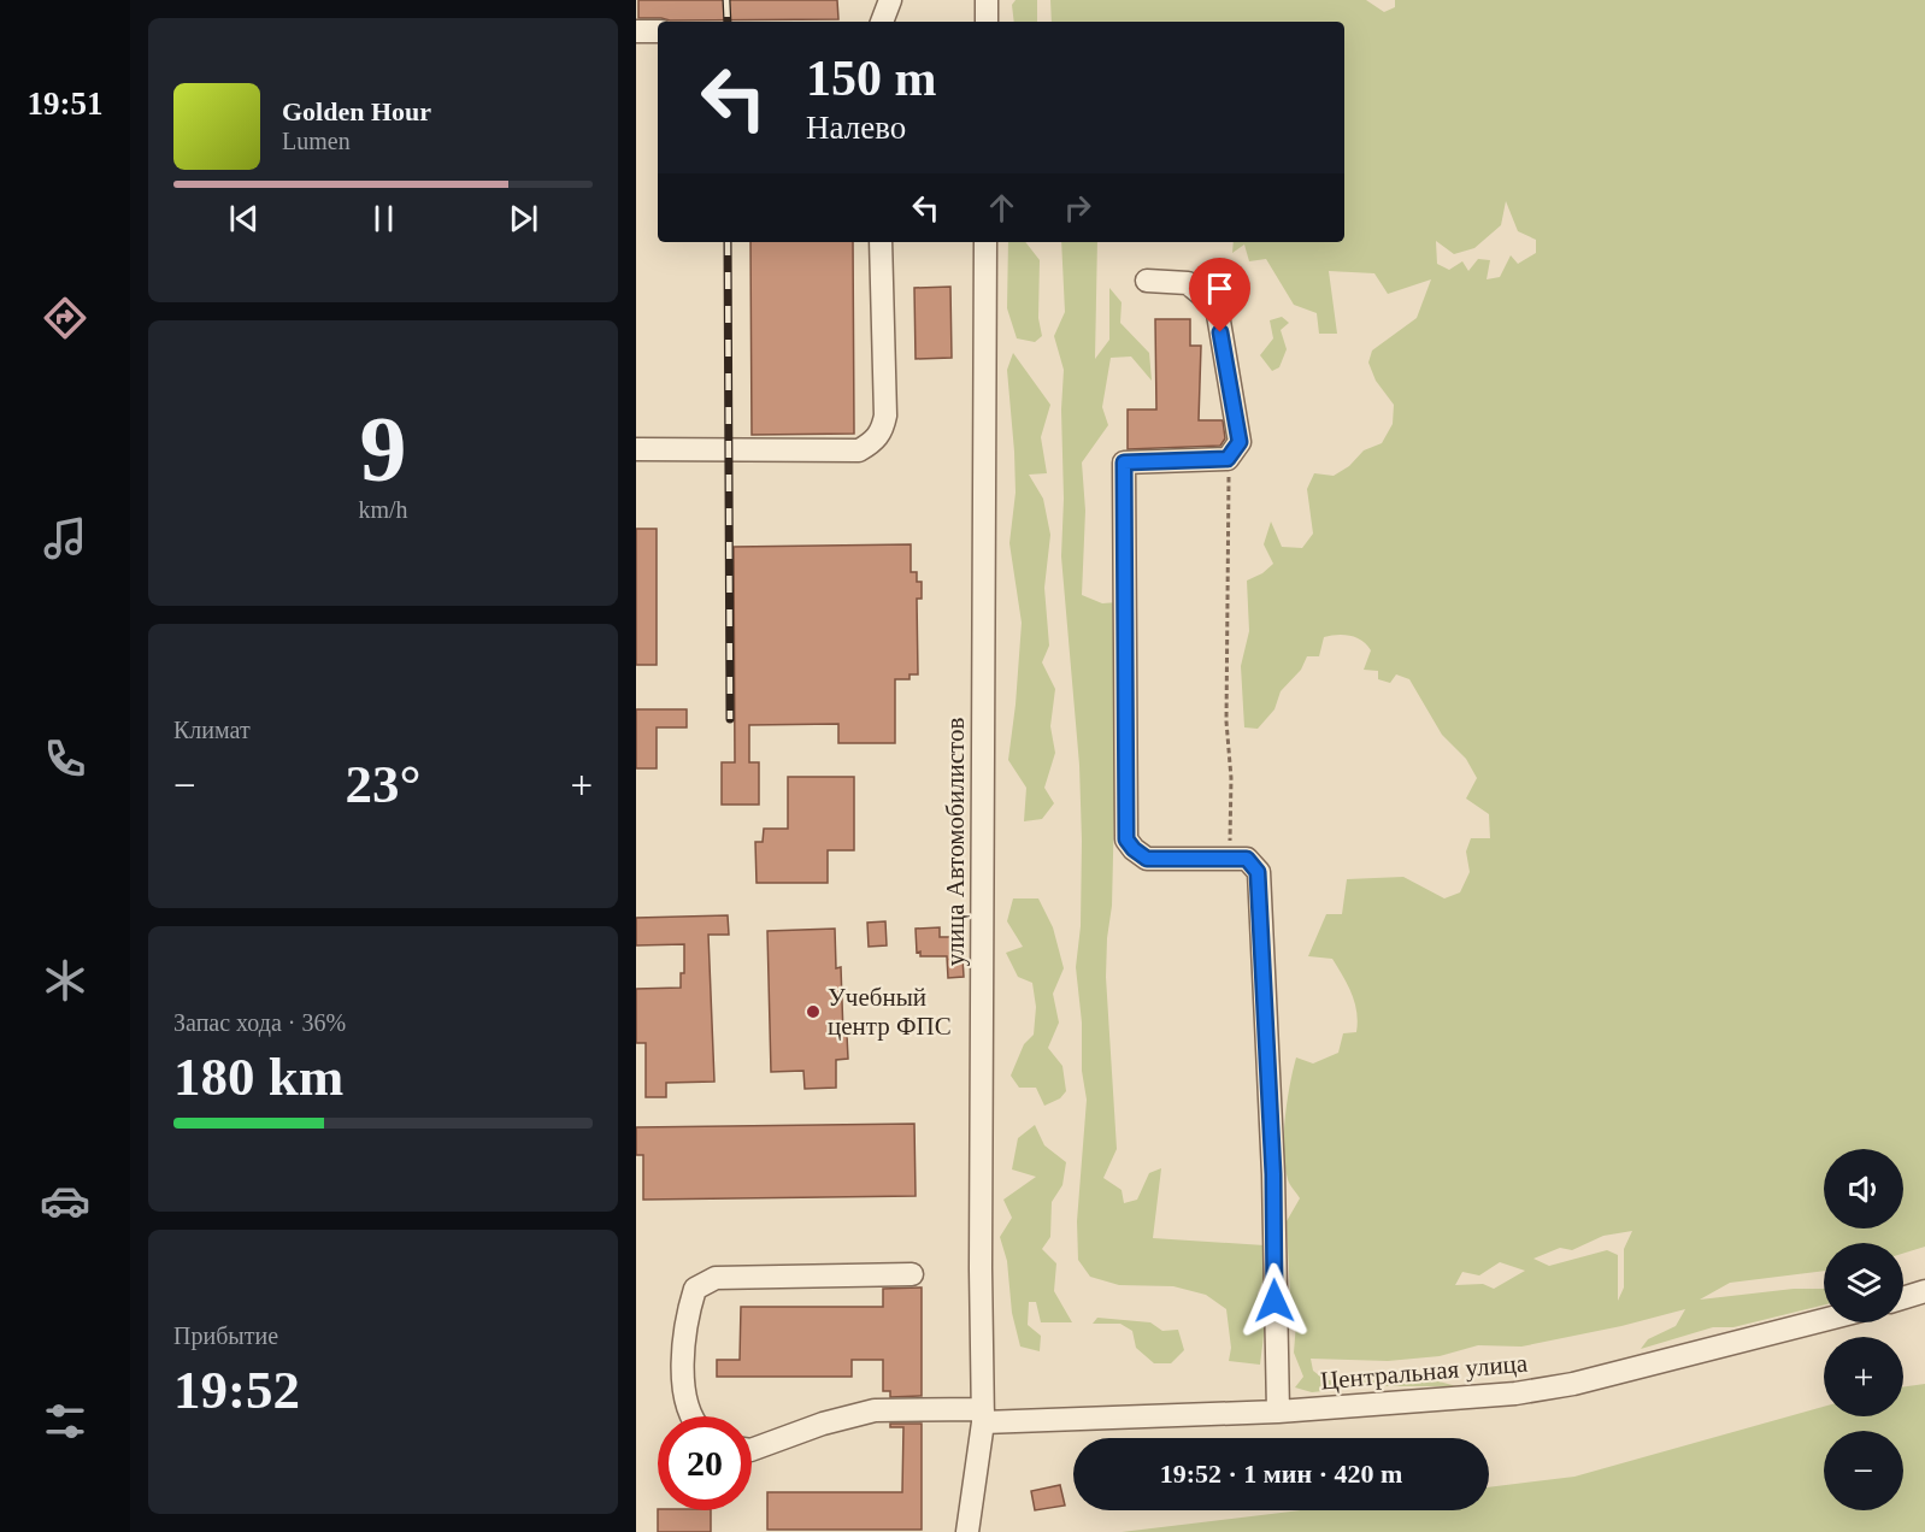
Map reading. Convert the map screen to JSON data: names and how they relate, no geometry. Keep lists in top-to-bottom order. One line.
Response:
{"streets":{"street":["улица Автомобилистов","Центральная улица"]},"crossings":[["улица Автомобилистов","Центральная улица"]],"places":["Учебный центр ФПС"],"page":{"tabs":"19:51","turn":["150 m","Налево"],"song":["Golden Hour","Lumen"],"tile":[["9","km/h"],"Климат",["Запас хода · 36%","180 km"],["Прибытие","19:52"]],"heat":["−","23°","+"],"map_buttons":["+","−"],"limit":"20","trip":"19:52 · 1 мин · 420 m"}}
